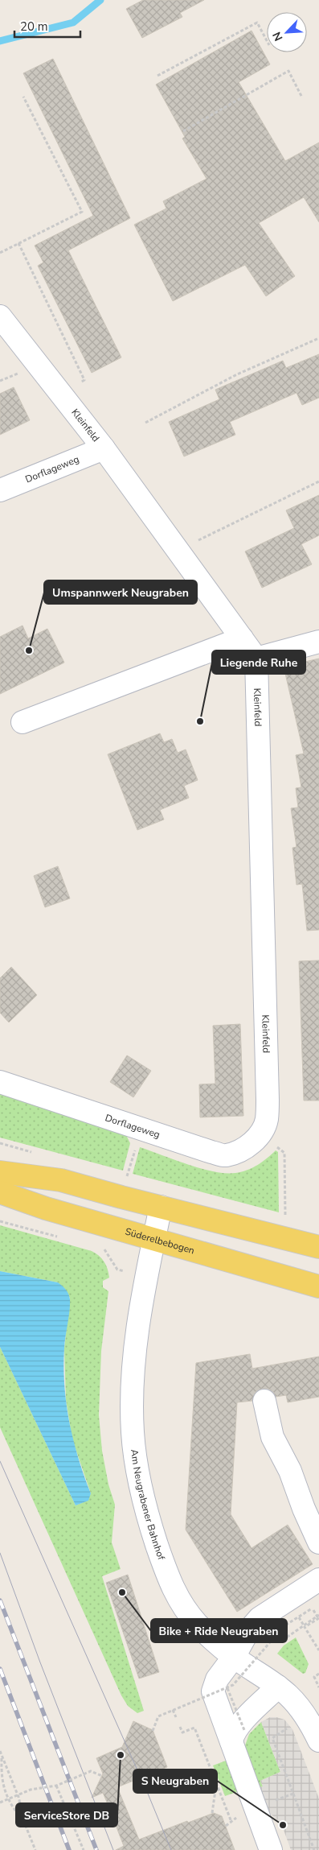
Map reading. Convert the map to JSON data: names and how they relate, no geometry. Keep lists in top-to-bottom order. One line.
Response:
{"streets":{"main road":["Süderelbebogen"],"street":["Kleinfeld","Dorflageweg","Am Neugrabener Bahnhof"]},"crossings":[["Kleinfeld","Dorflageweg"],["Süderelbebogen","Am Neugrabener Bahnhof"]],"places":["Umspannwerk Neugraben","Liegende Ruhe","Bike + Ride Neugraben","ServiceStore DB","S Neugraben"],"scale_bar":"20 m","north":"bottom left"}
